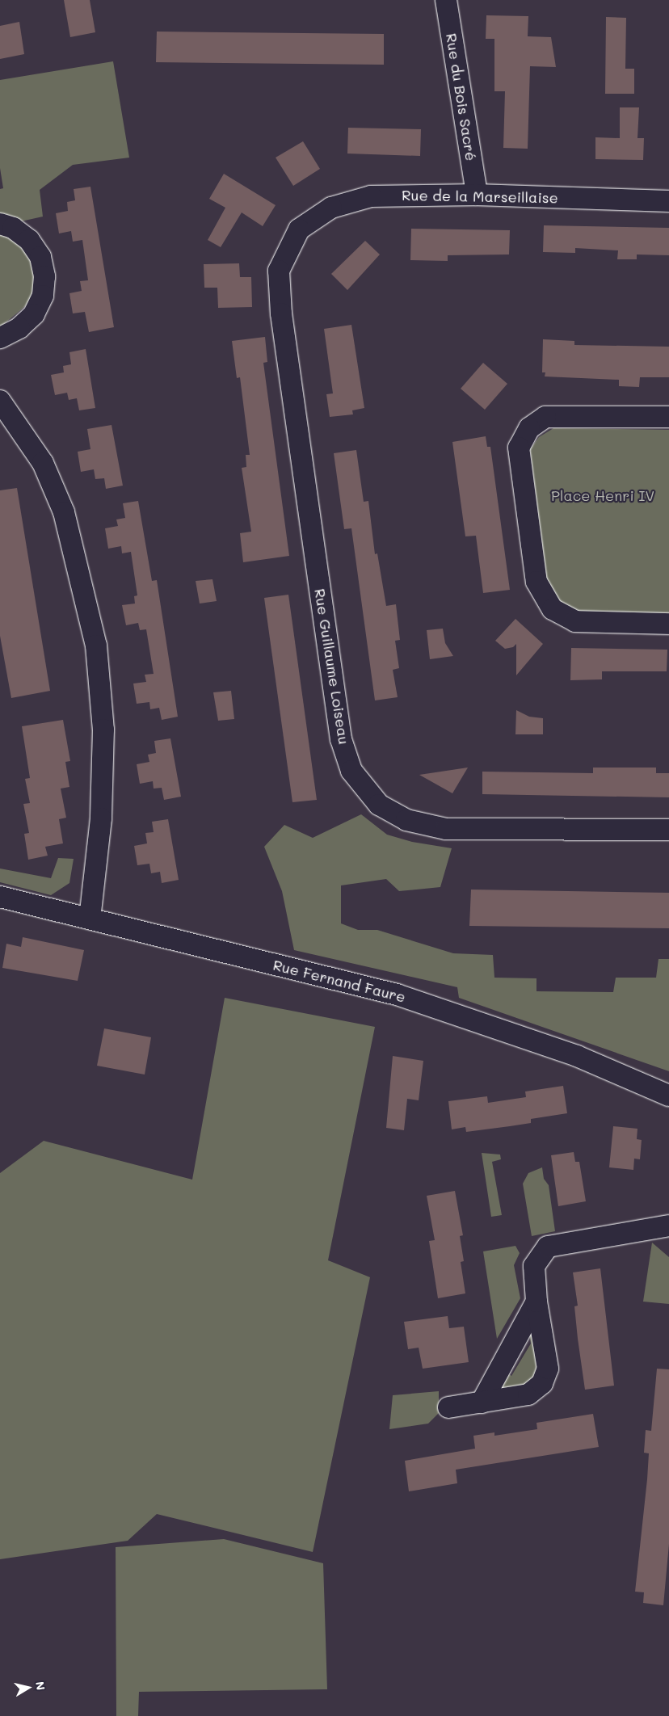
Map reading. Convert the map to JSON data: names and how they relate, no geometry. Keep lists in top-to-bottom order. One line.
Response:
{"streets":{"street":["Rue du Bois Sacré","Rue de la Marseillaise","Rue Guillaume Loiseau","Rue Fernand Faure"]},"crossings":[["Rue du Bois Sacré","Rue de la Marseillaise"],["Rue de la Marseillaise","Rue Guillaume Loiseau"]],"parks":["Place Henri IV"],"north":"right"}
